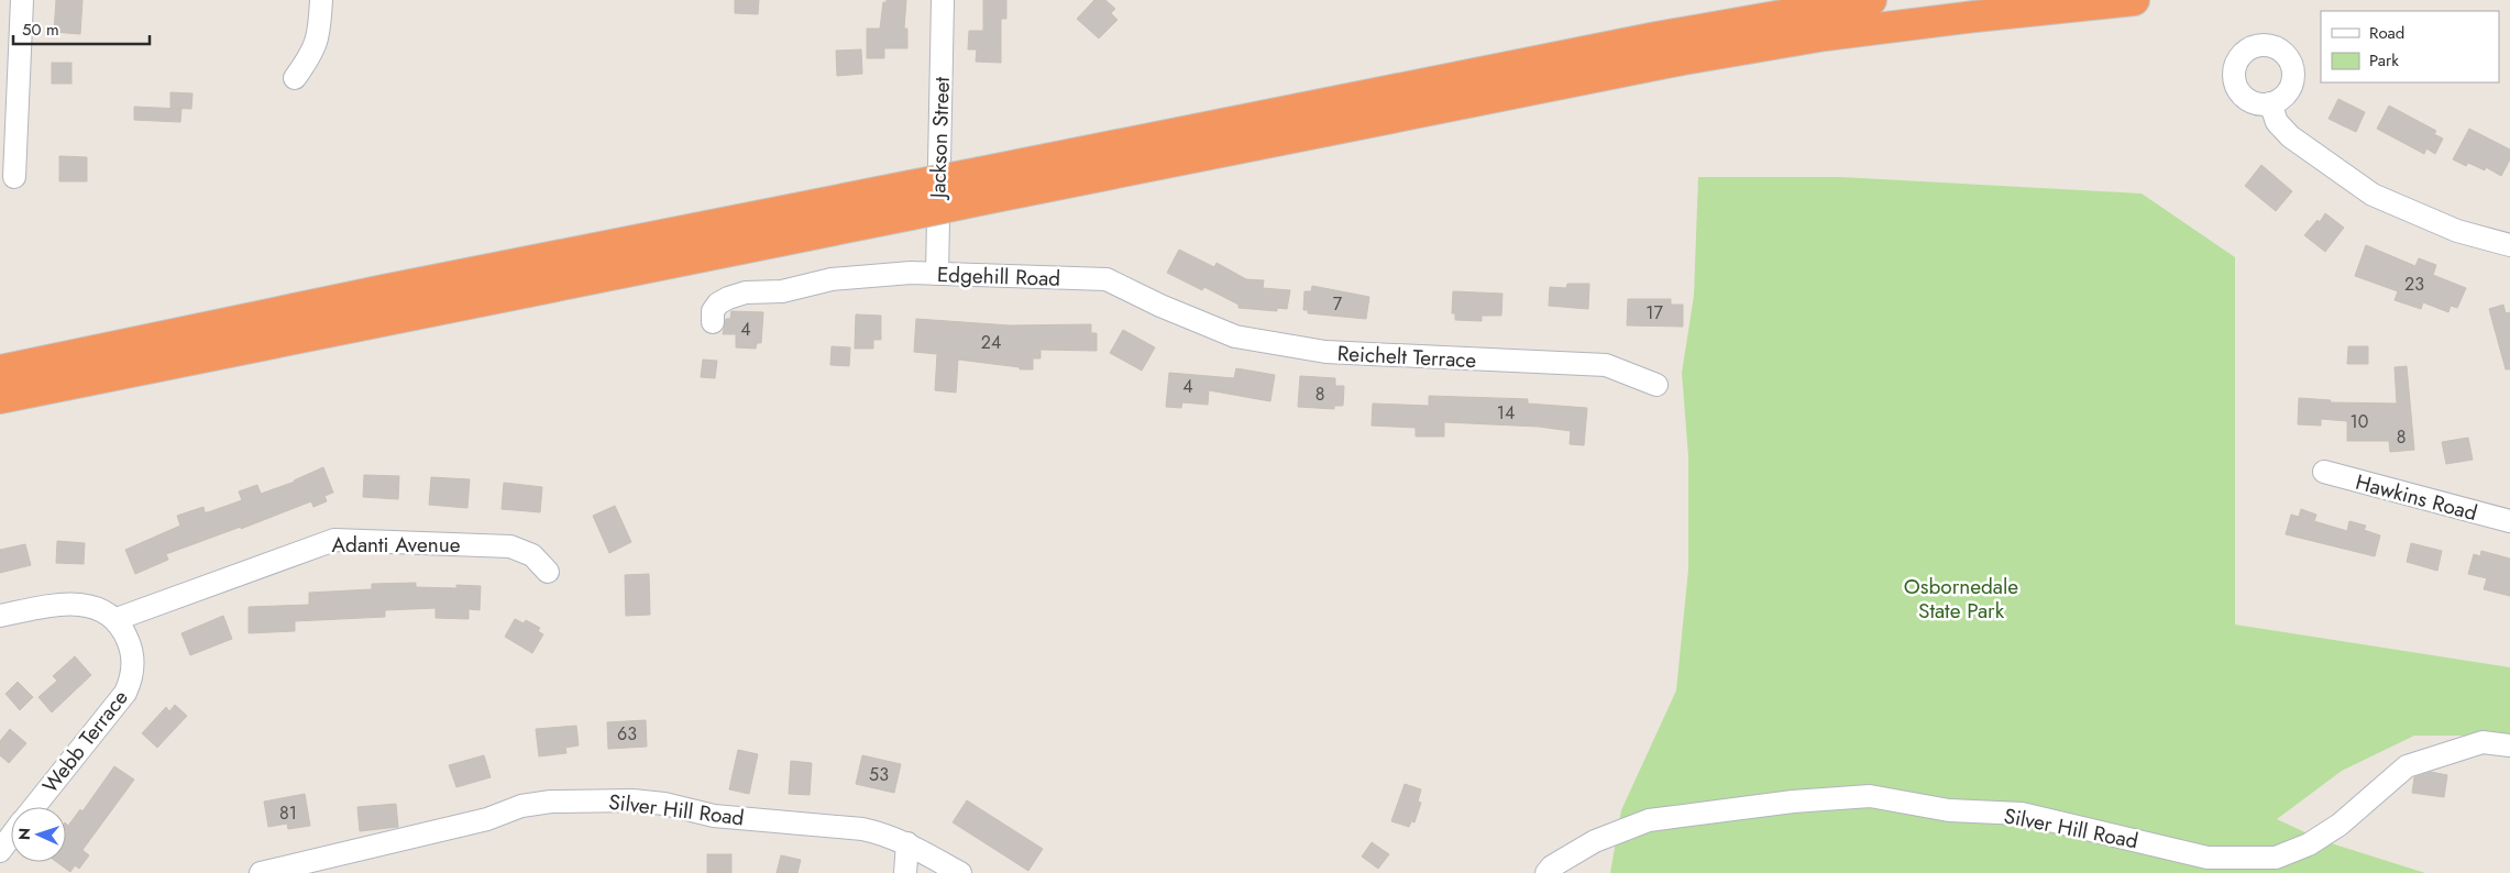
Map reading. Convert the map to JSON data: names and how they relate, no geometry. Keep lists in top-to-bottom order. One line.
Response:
{"streets":{"street":["Jackson Street","Edgehill Road","Reichelt Terrace","Hawkins Road","Adanti Avenue","Webb Terrace","Silver Hill Road"]},"crossings":[["Jackson Street","Edgehill Road"],["Edgehill Road","Reichelt Terrace"],["Adanti Avenue","Webb Terrace"]],"parks":["Osbornedale State Park"],"house_numbers":["23","7","17","4","24","4","8","14","10","8","63","53","81"],"legend":["Road","Park"],"scale_bar":"50 m","north":"left"}
